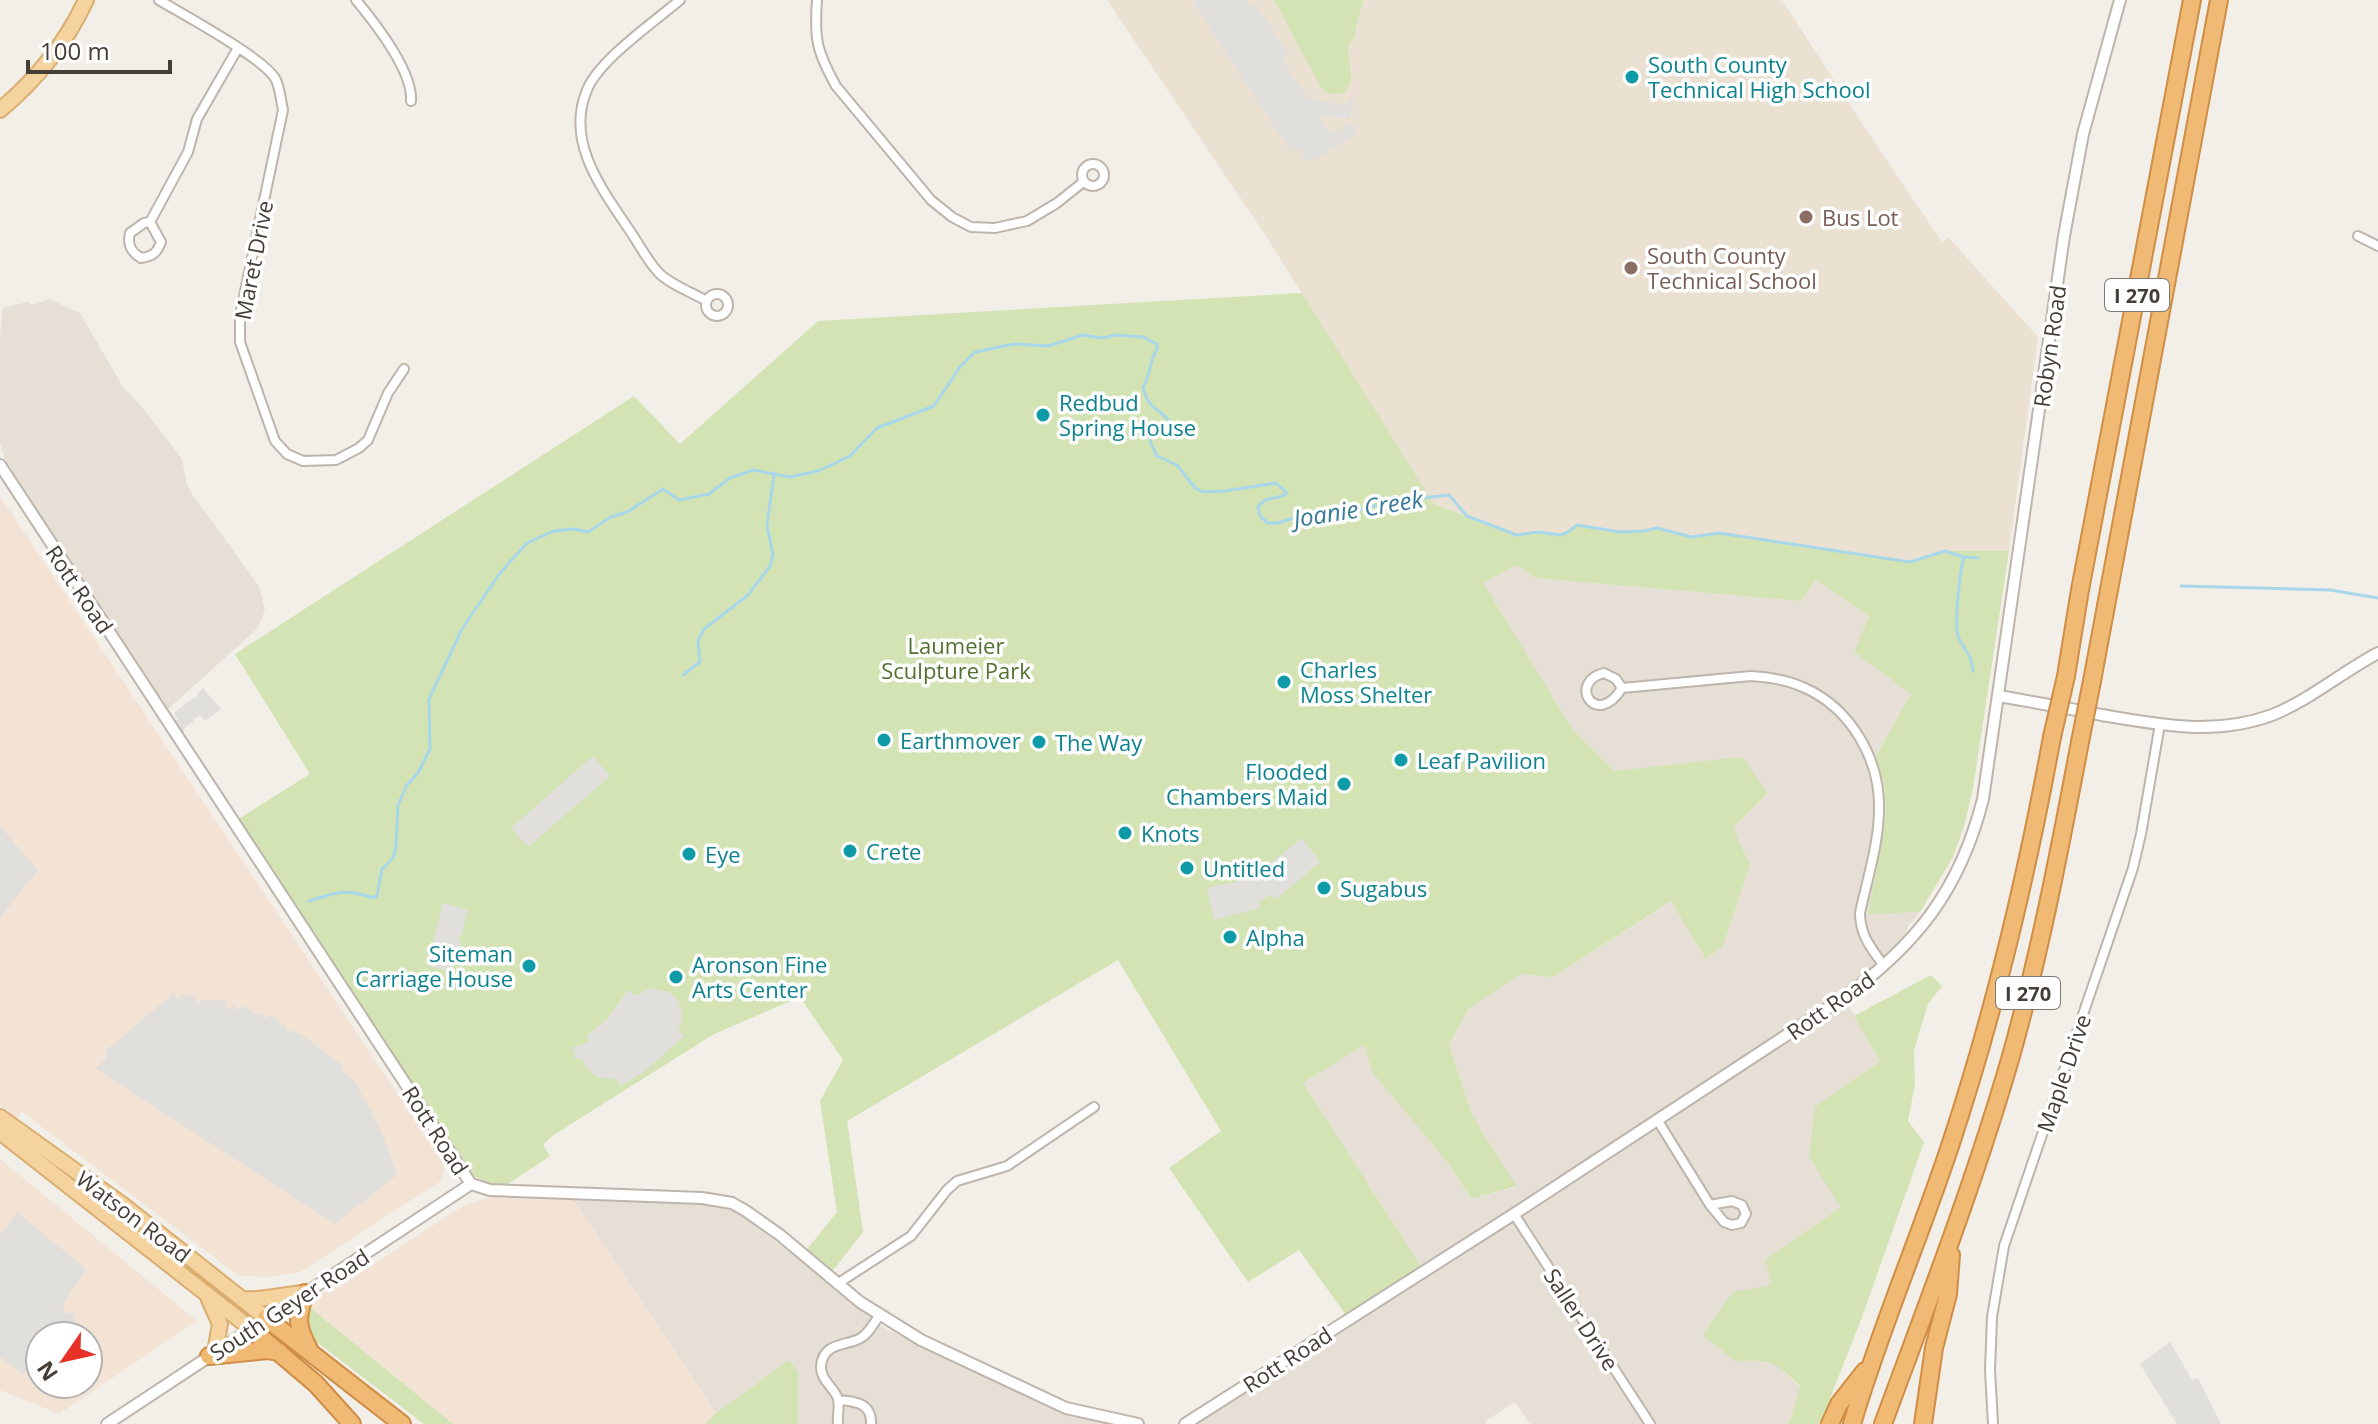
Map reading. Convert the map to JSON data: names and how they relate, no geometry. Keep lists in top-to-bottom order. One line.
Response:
{"streets":{"highway":["I 270"],"main road":["Watson Road"],"street":["Maret Drive","Robyn Road","Rott Road","Maple Drive","South Geyer Road","Saller Drive"]},"crossings":[["Robyn Road","Rott Road"],["Rott Road","South Geyer Road"],["Rott Road","Saller Drive"],["Watson Road","South Geyer Road"]],"water":["Joanie Creek"],"parks":["Laumeier Sculpture Park"],"places":["South County Technical High School","Bus Lot","South County Technical School","Redbud Spring House","Charles Moss Shelter","Earthmover","The Way","Leaf Pavilion","Flooded Chambers Maid","Knots","Crete","Eye","Untitled","Sugabus","Alpha","Siteman Carriage House","Aronson Fine Arts Center"],"scale_bar":"100 m","north":"bottom left"}
